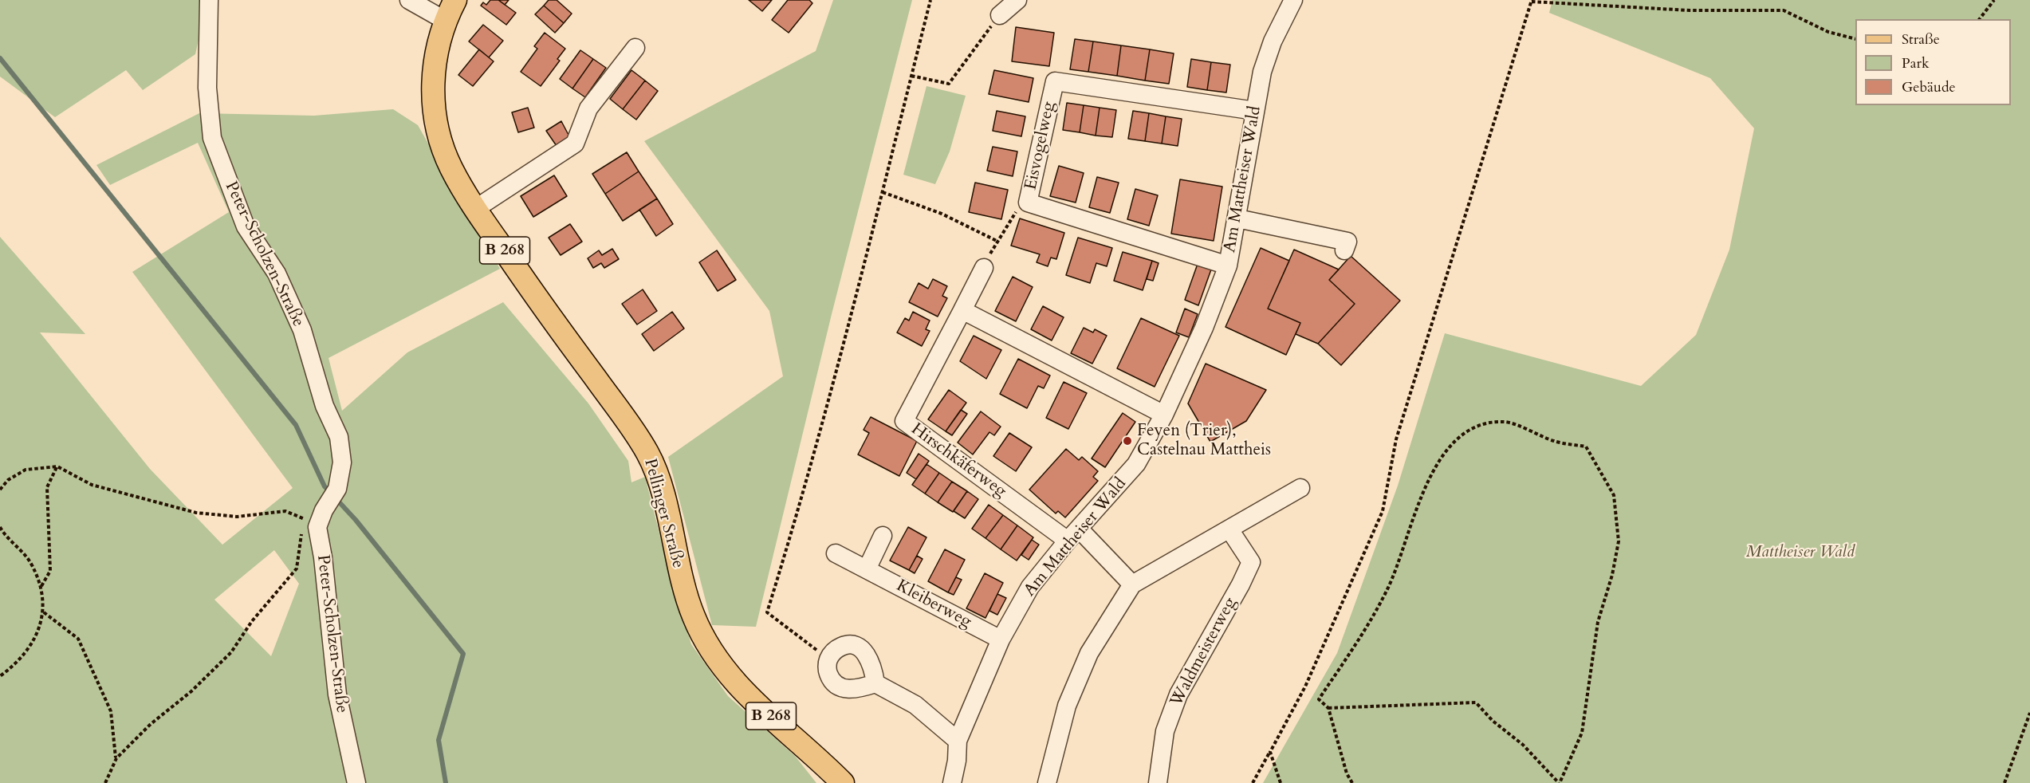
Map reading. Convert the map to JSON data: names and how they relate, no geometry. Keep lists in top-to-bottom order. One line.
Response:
{"streets":{"main road":["B 268","Pellinger Straße"],"street":["Eisvogelweg","Am Mattheiser Wald","Peter-Scholzen-Straße","Hirschkäferweg","Kleiberweg","Waldmeisterweg"]},"crossings":[["Eisvogelweg","Am Mattheiser Wald"],["Am Mattheiser Wald","Hirschkäferweg"],["Am Mattheiser Wald","Kleiberweg"]],"parks":["Mattheiser Wald"],"places":["Feyen (Trier), Castelnau Mattheis"],"legend":["Straße","Park","Gebäude"]}
